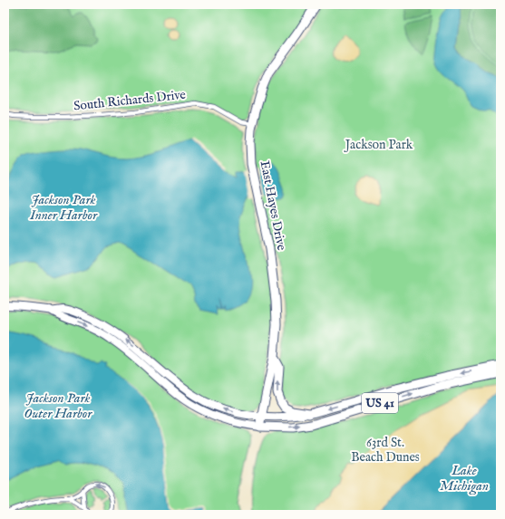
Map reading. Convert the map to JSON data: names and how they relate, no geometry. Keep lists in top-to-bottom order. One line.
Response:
{"streets":{"highway":["East Hayes Drive","US 41"],"street":["South Richards Drive"]},"crossings":[["South Richards Drive","East Hayes Drive"],["East Hayes Drive","US 41"]],"water":["Jackson Park Inner Harbor","Jackson Park Outer Harbor","Lake Michigan"],"parks":["Jackson Park","63rd St. Beach Dunes"]}
